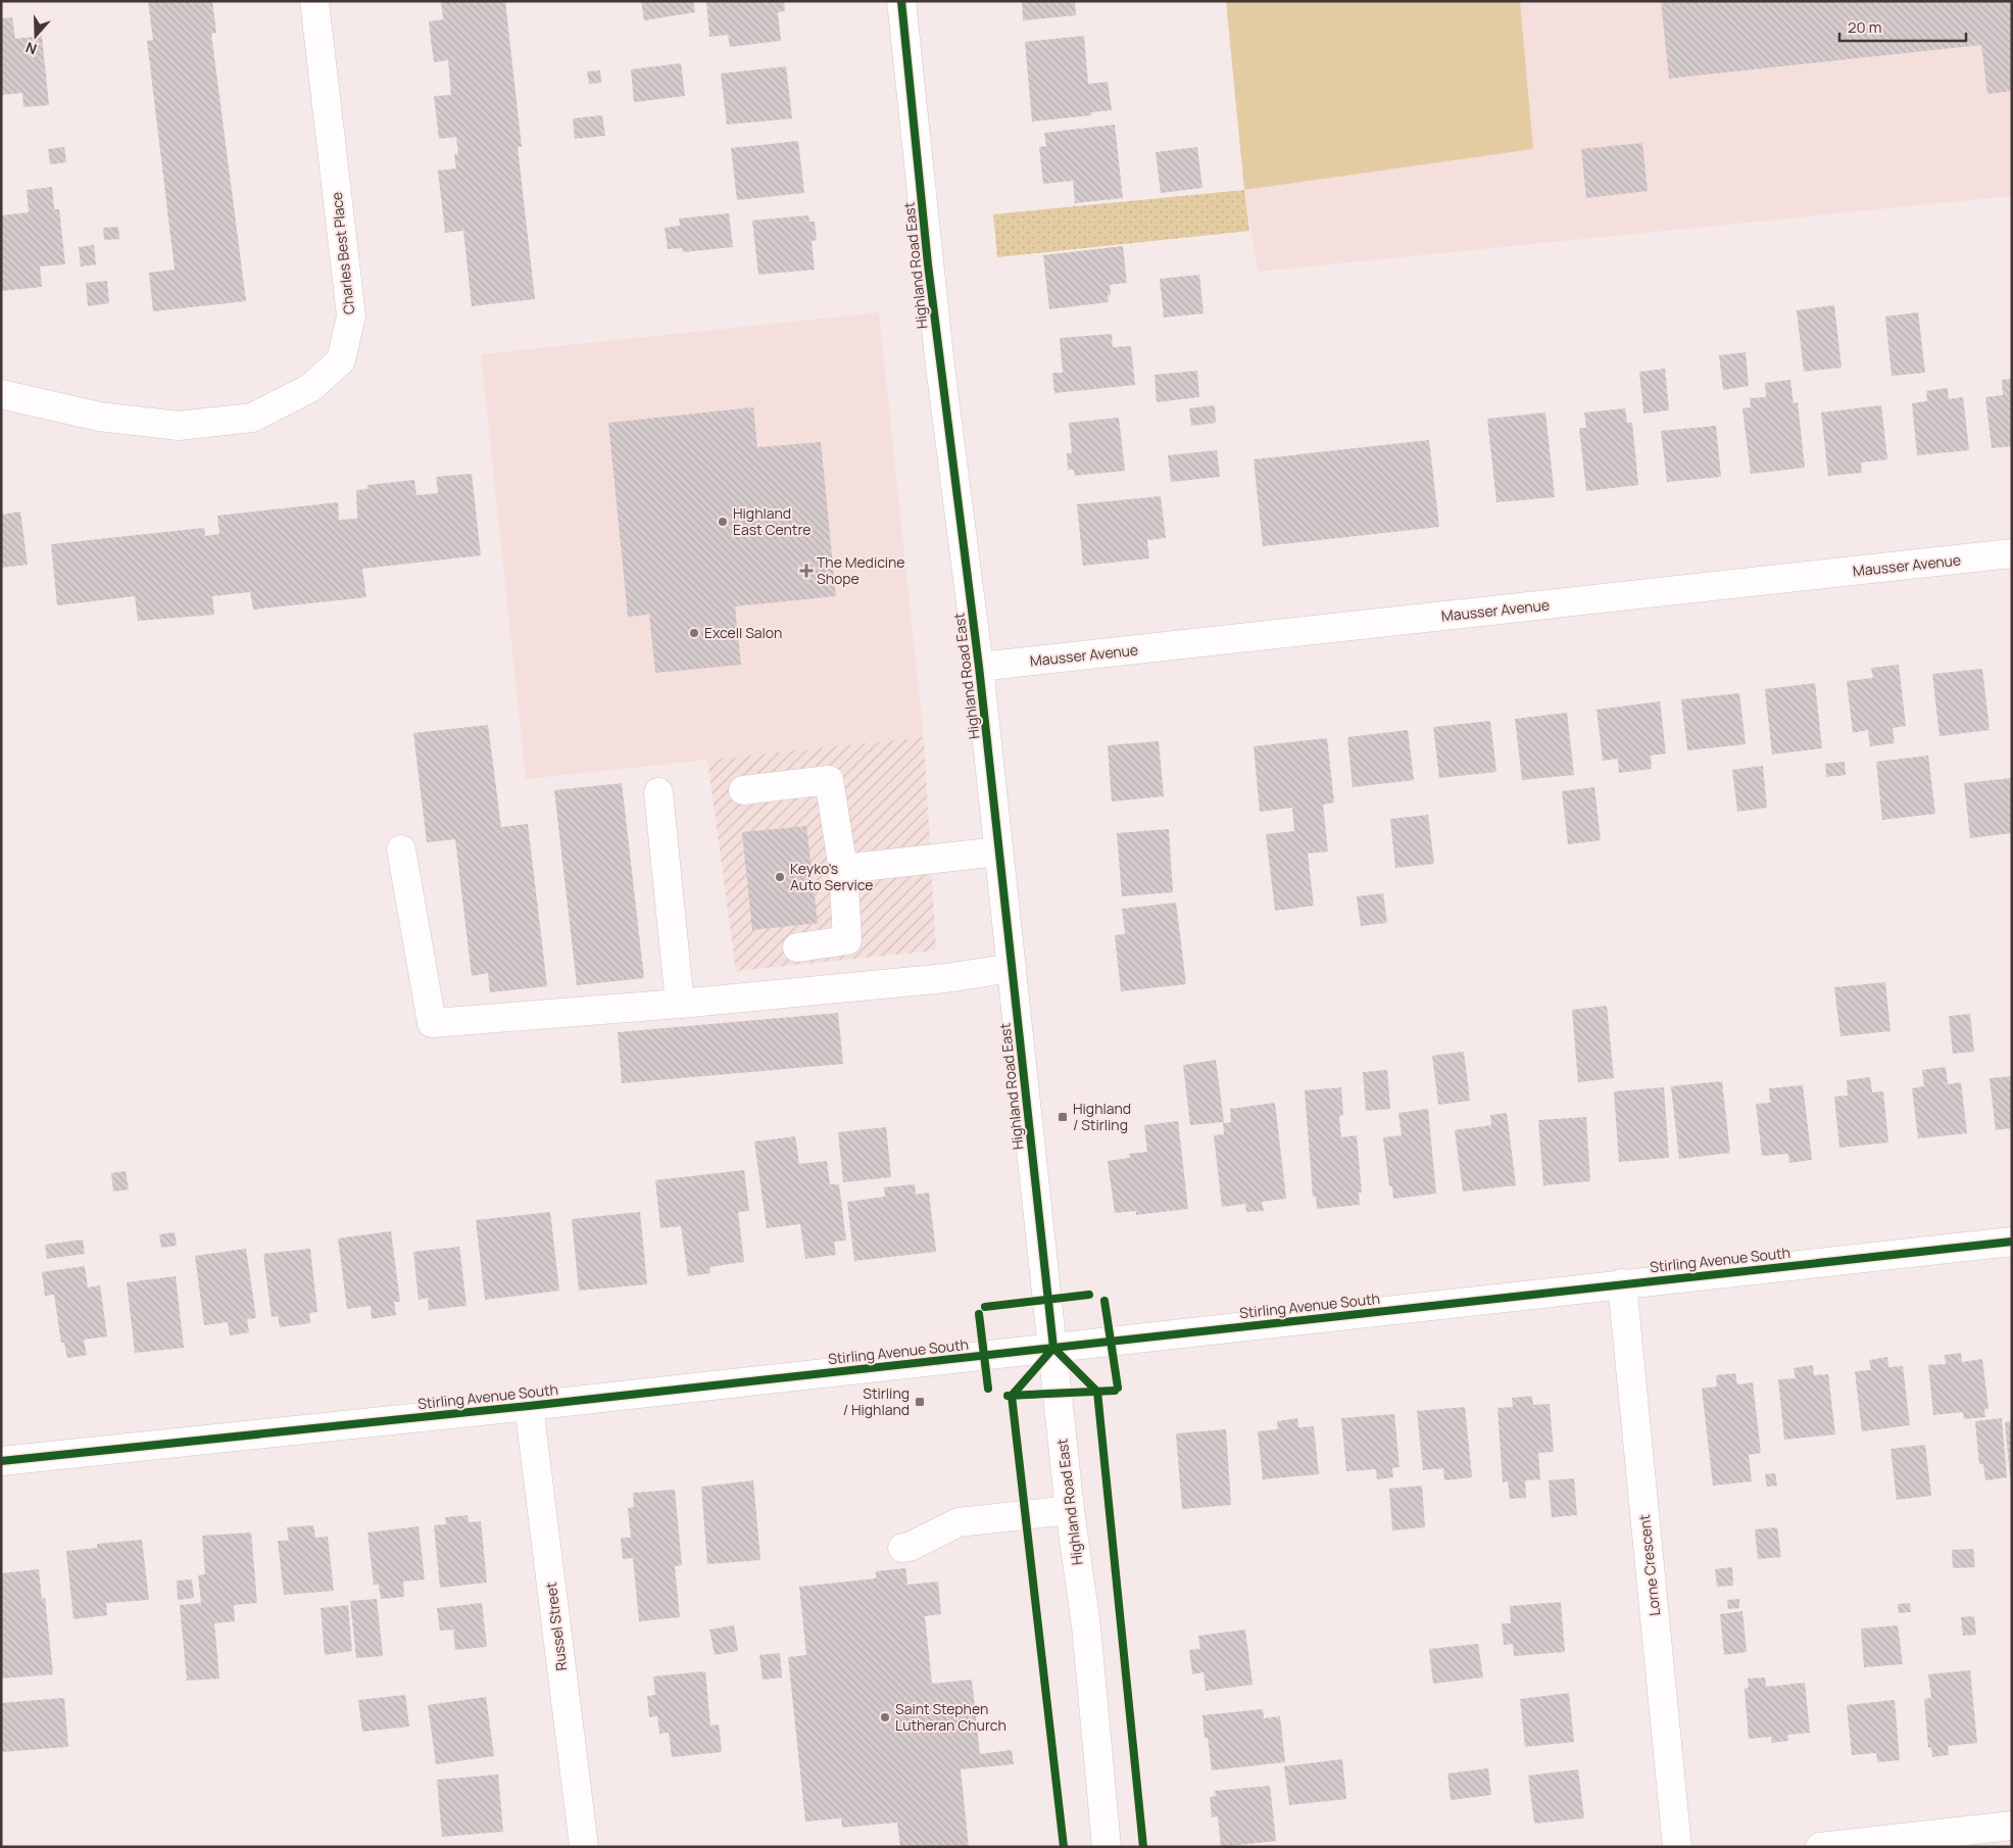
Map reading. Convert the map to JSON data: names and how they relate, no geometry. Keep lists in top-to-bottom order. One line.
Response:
{"streets":{"street":["Charles Best Place","Highland Road East","Mausser Avenue","Stirling Avenue South","Lorne Crescent","Russel Street"]},"crossings":[["Highland Road East","Mausser Avenue"],["Highland Road East","Stirling Avenue South"],["Stirling Avenue South","Lorne Crescent"],["Stirling Avenue South","Russel Street"]],"places":{"other":["Highland East Centre","Excell Salon","Keyko's Auto Service","Saint Stephen Lutheran Church"],"health":["The Medicine Shope"],"transit":["Highland / Stirling","Stirling / Highland"]},"scale_bar":"20 m","north":"bottom"}
